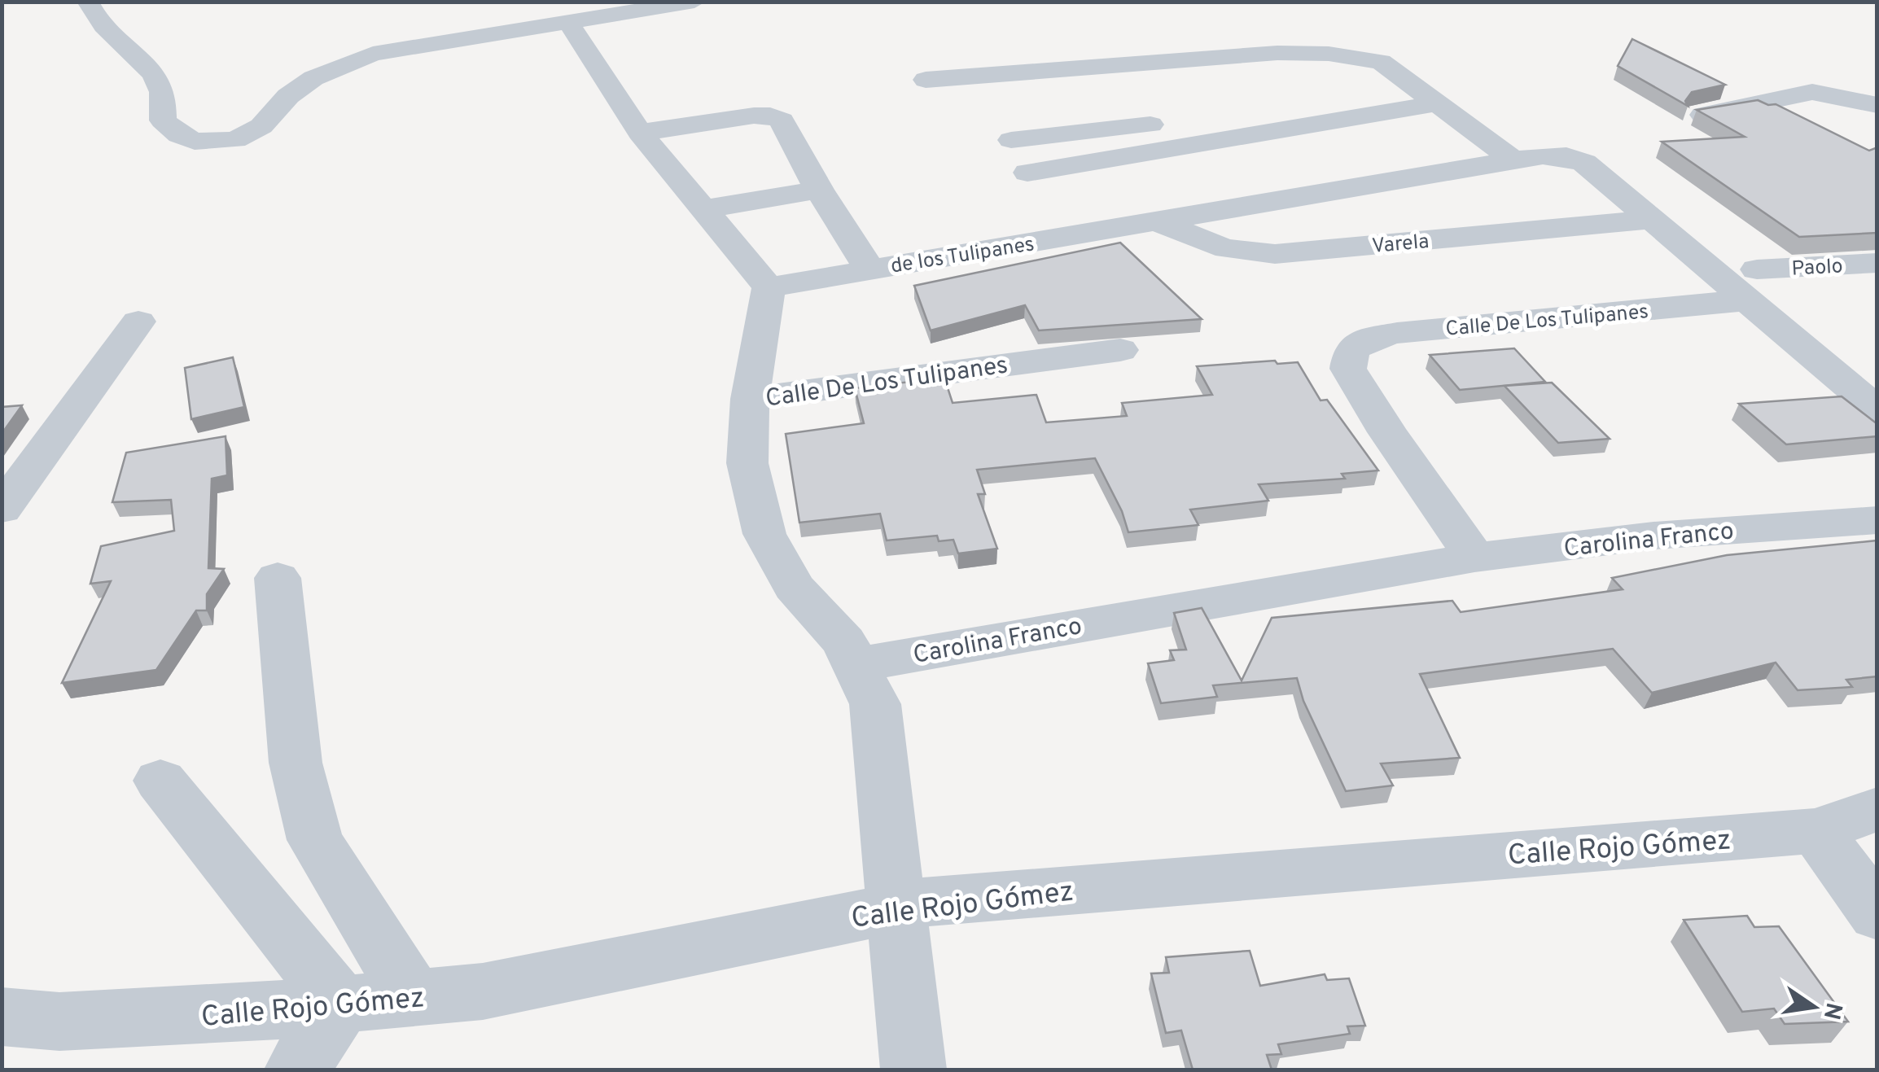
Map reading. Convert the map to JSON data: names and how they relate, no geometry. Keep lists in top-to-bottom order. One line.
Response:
{"streets":{"street":["Varela","de los Tulipanes","Paolo","Calle De Los Tulipanes","Carolina Franco","Calle Rojo Gómez"]},"crossings":[["Varela","de los Tulipanes"],["Paolo","Calle De Los Tulipanes"],["Calle De Los Tulipanes","Carolina Franco"]],"north":"right"}
